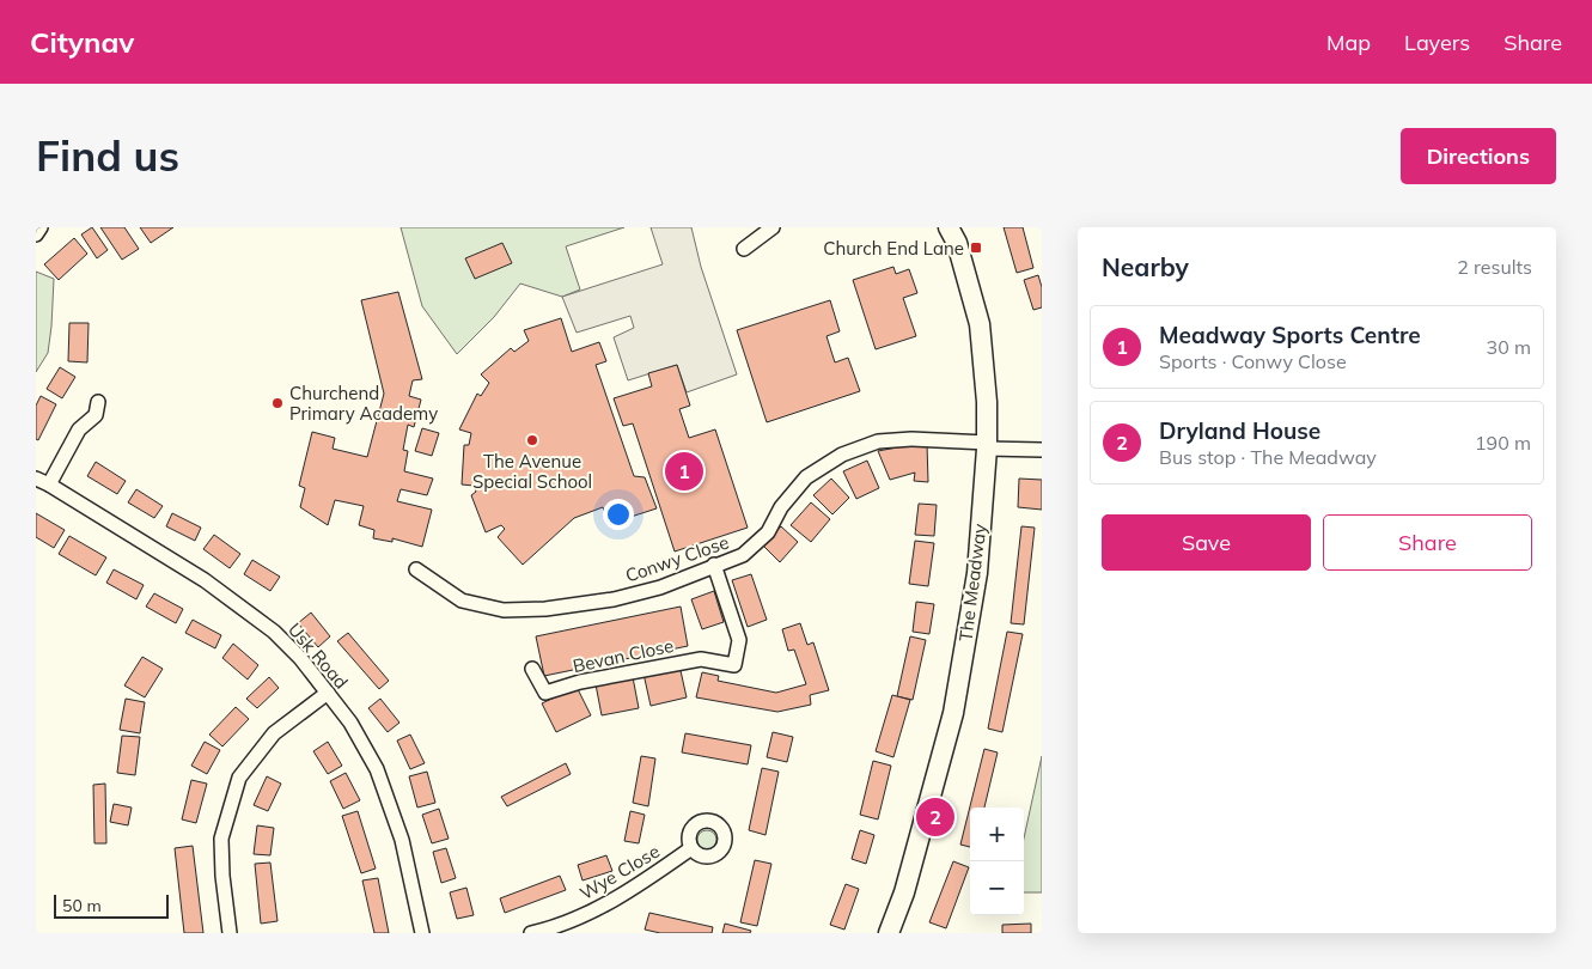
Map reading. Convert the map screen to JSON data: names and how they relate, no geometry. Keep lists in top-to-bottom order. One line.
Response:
{"streets":{"street":["Conwy Close","The Meadway","Usk Road","Bevan Close","Wye Close"]},"crossings":[["Conwy Close","The Meadway"],["Conwy Close","Bevan Close"]],"places":{"transit":["Church End Lane"],"other":["Churchend Primary Academy","The Avenue Special School"]},"scale_bar":"50 m","page":{"header":"Citynav","nav":["Map","Layers","Share"],"buttons":["Directions",["Save","Share"]],"title":"Find us","heading":["Nearby","2 results"],"list":[{"mark":"1","name":"Meadway Sports Centre","note":"Sports · Conwy Close","value":"30 m"},{"mark":"2","name":"Dryland House","note":"Bus stop · The Meadway","value":"190 m"}],"pins":["1","2"],"map_buttons":["+","−"],"scale":"50 m"}}
